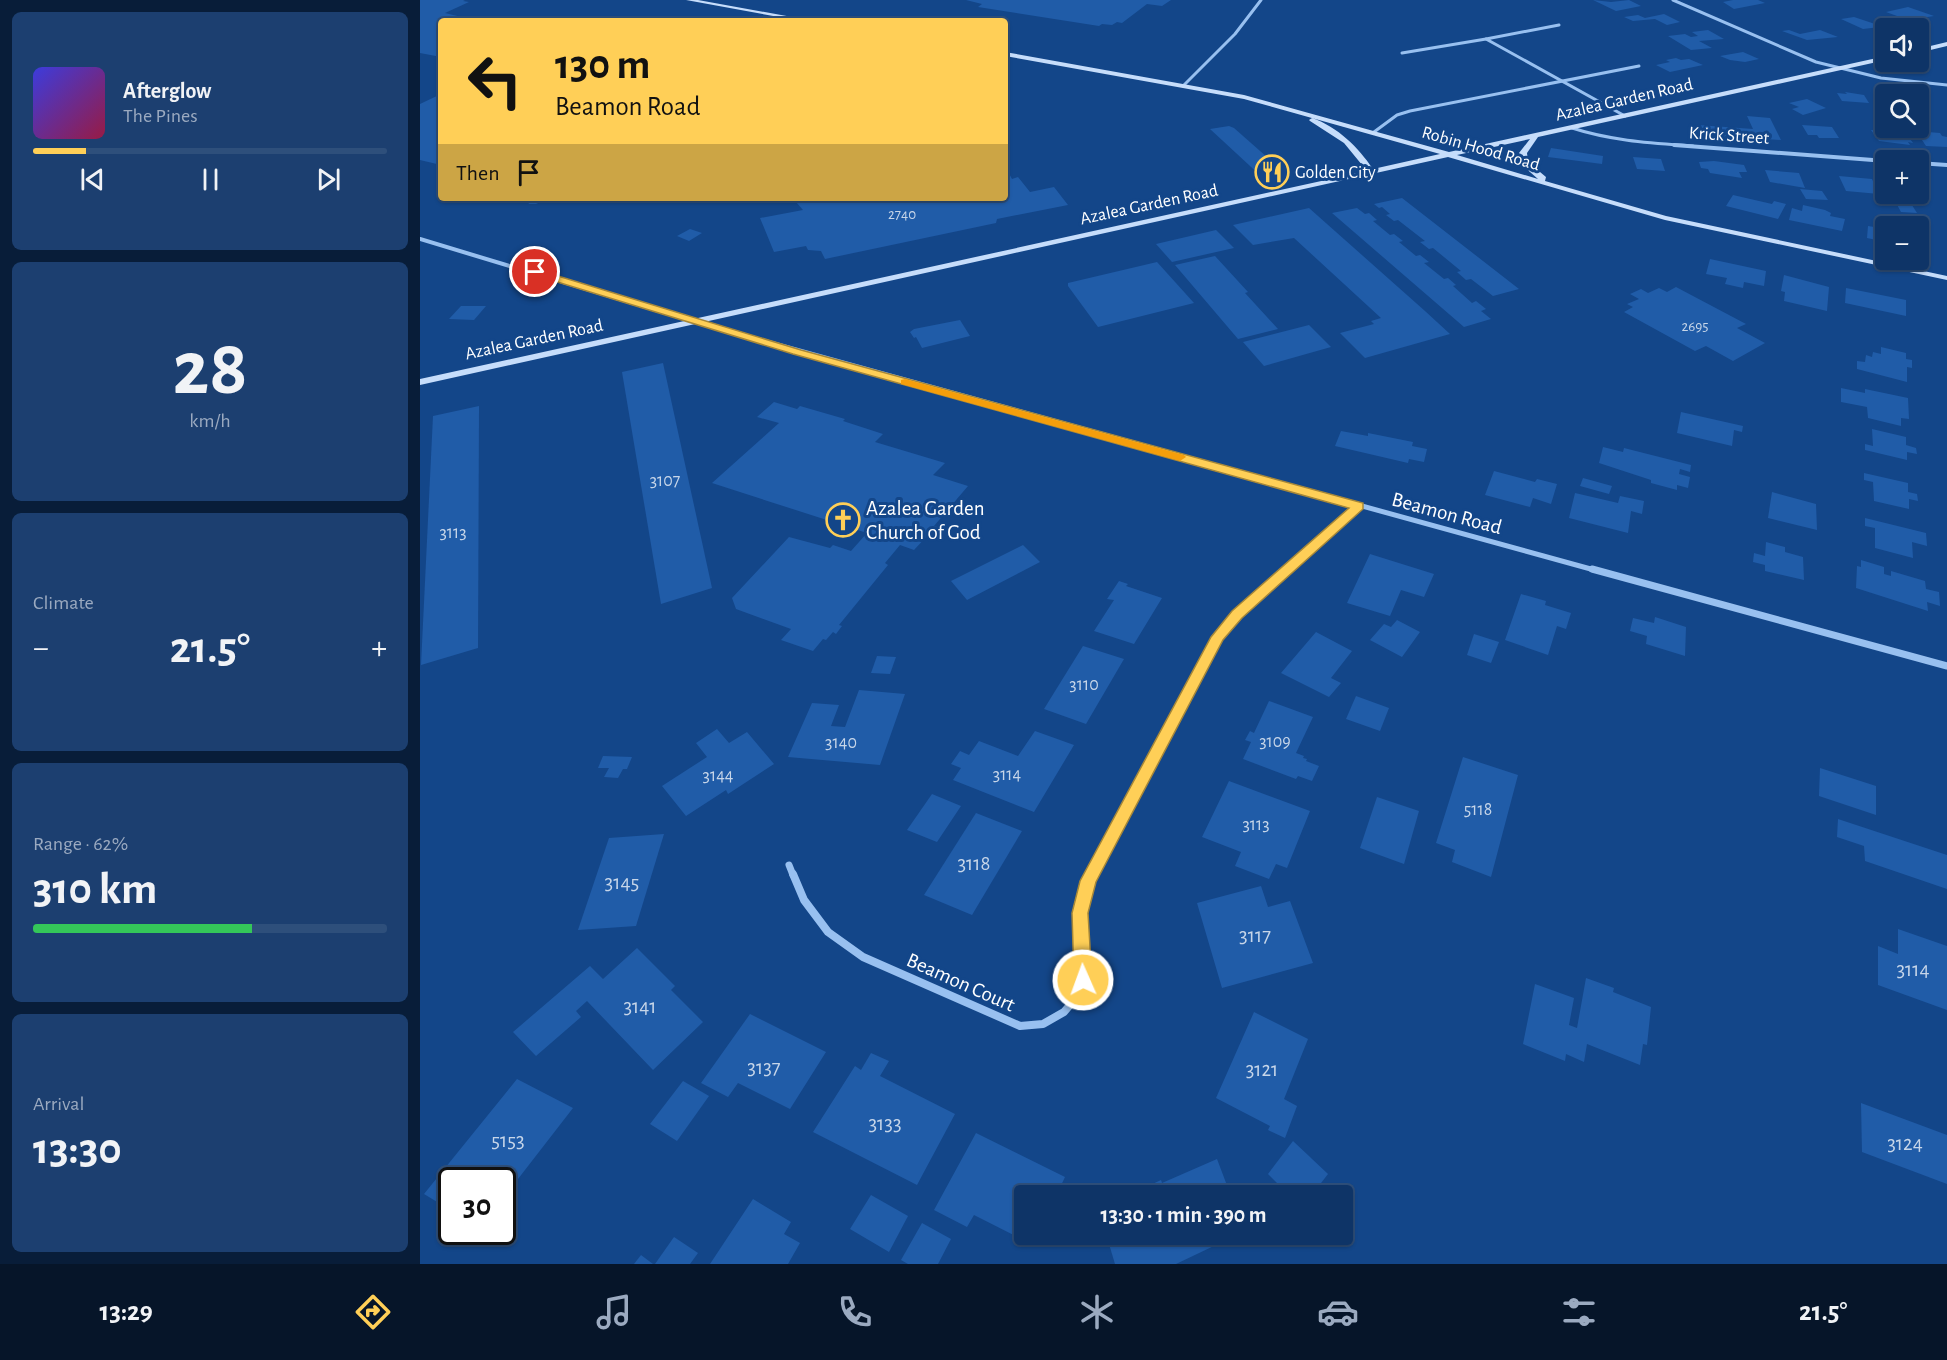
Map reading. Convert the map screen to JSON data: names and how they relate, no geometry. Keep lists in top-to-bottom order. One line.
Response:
{"streets":{"main road":["Azalea Garden Road","Robin Hood Road"],"street":["Krick Street","Beamon Road","Beamon Court"]},"crossings":[["Azalea Garden Road","Krick Street"],["Azalea Garden Road","Robin Hood Road"],["Azalea Garden Road","Beamon Road"],["Beamon Road","Beamon Court"]],"places":{"restaurant":["Golden City"],"church":["Azalea Garden Church of God"]},"house_numbers":["2740","2695","3107","3113","3110","3109","3140","3114","3144","5118","3113","3118","3145","3117","3114","3141","3137","3121","3133","5153","3124"],"page":{"map_buttons":["+","−"],"turn":["130 m","Beamon Road"],"song":["Afterglow","The Pines"],"then":"Then","tile":[["28","km/h"],"Climate",["Range · 62%","310 km"],["Arrival","13:30"]],"heat":["−","21.5°","+"],"limit":"30","trip":"13:30 · 1 min · 390 m","tabs":["13:29","21.5°"]}}
